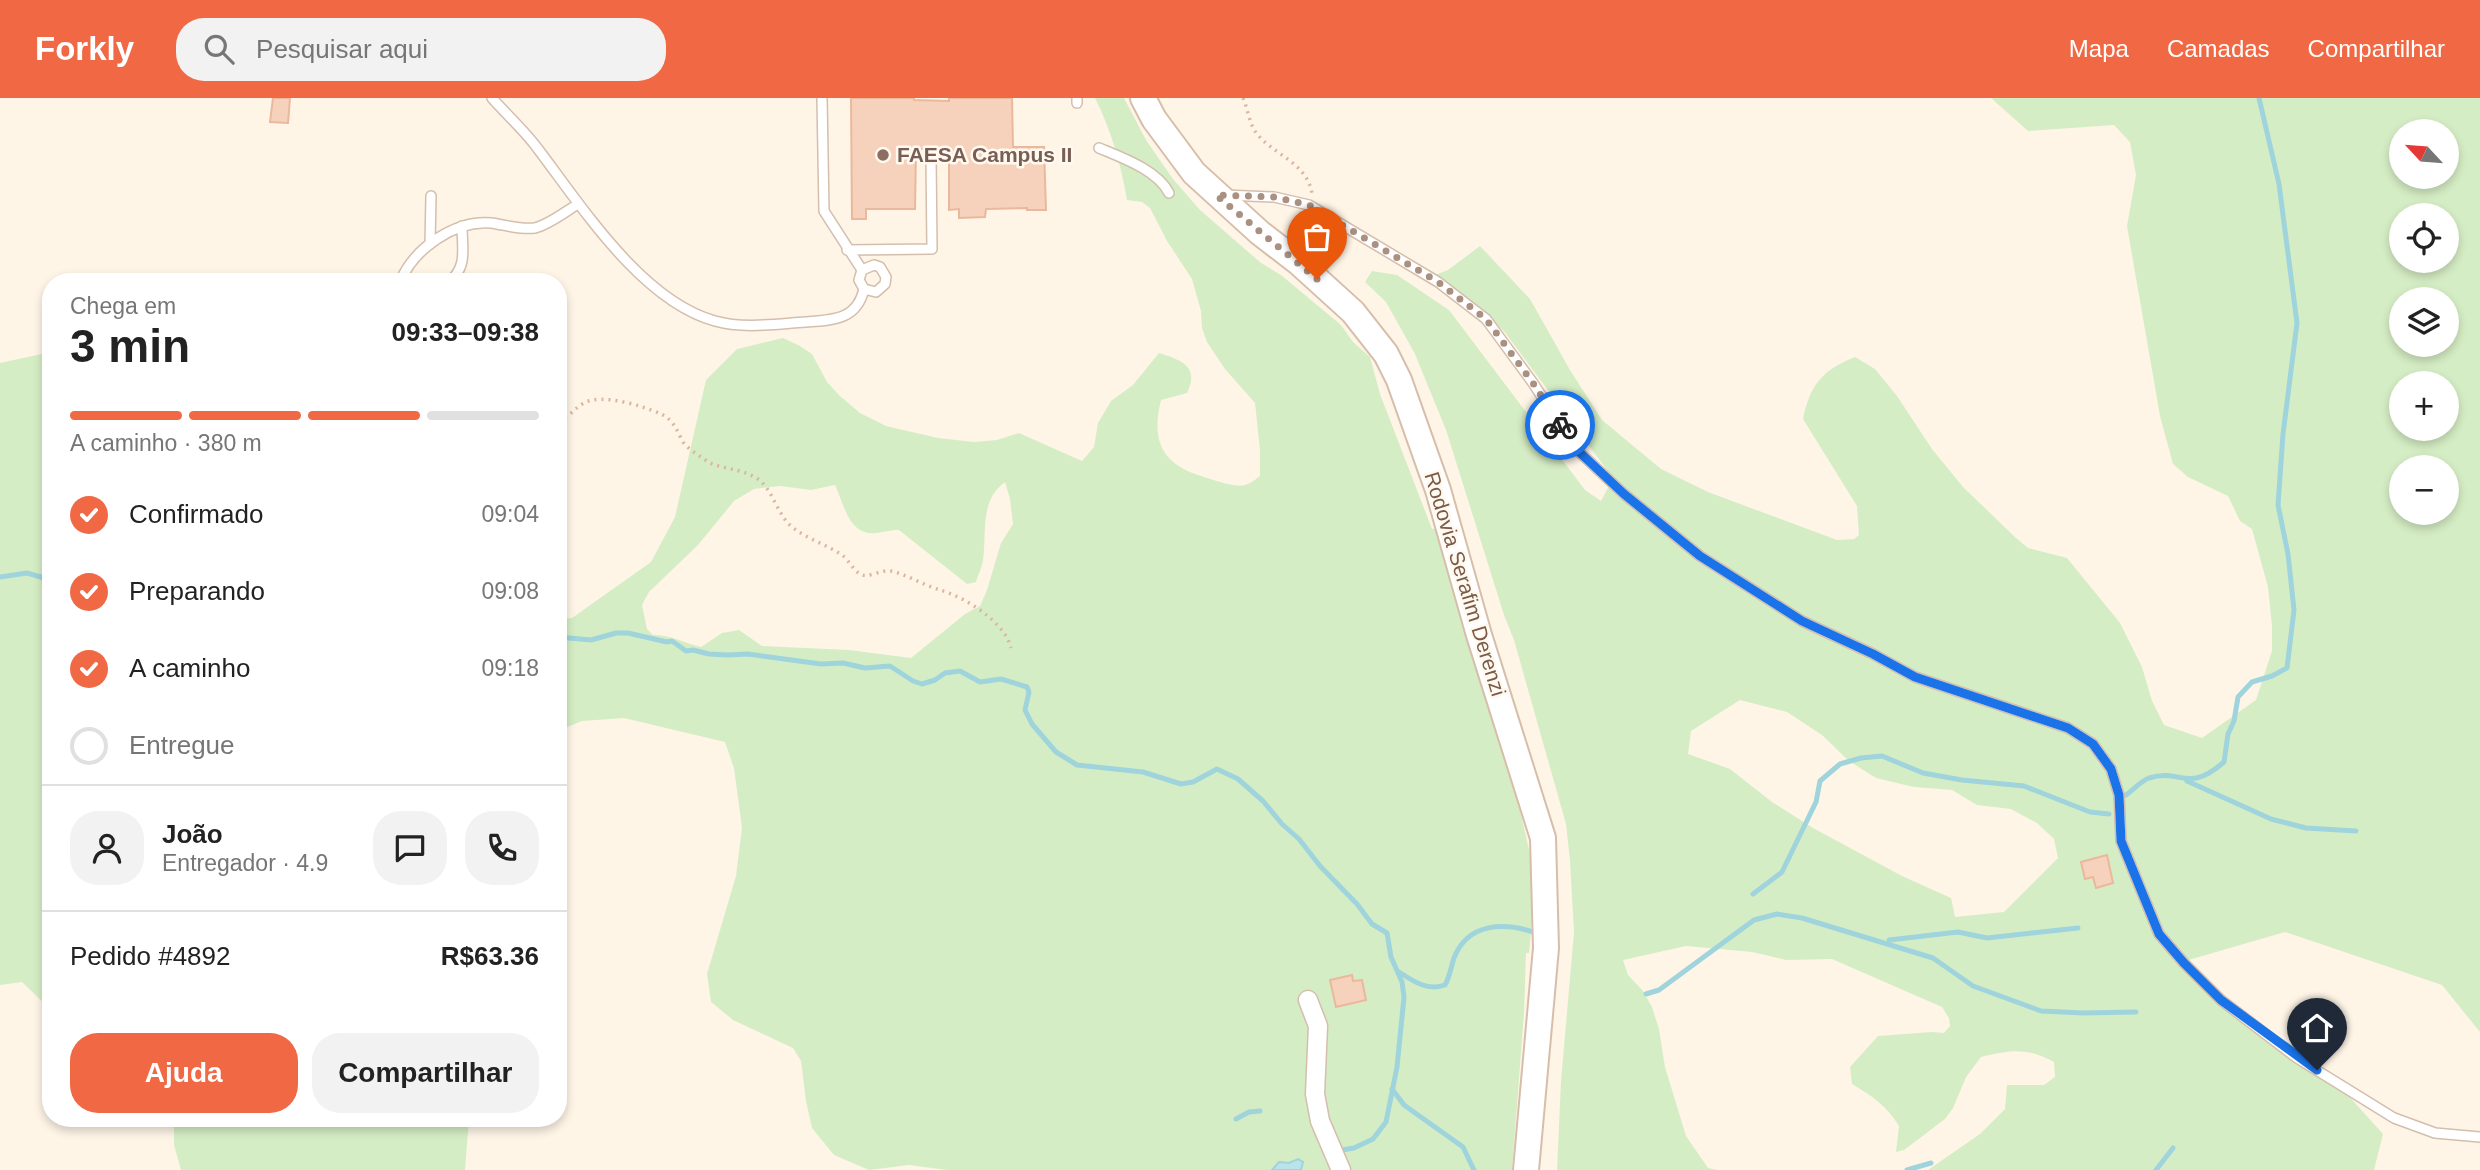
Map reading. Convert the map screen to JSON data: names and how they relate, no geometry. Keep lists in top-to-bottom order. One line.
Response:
{"streets":{"main road":["Rodovia Serafim Derenzi"]},"places":["FAESA Campus II"],"north":"top left","page":{"header":"Forkly","search":"Pesquisar aqui","nav":["Mapa","Camadas","Compartilhar"],"map_buttons":["+","−"],"heading":["3 min","Chega em","09:33–09:38"],"panel":["João","Entregador · 4.9","Pedido #4892","R$63.36"],"bar":"A caminho · 380 m","list":[["Confirmado","09:04"],["Preparando","09:08"],["A caminho","09:18"],"Entregue"],"buttons":["Ajuda","Compartilhar"]}}
